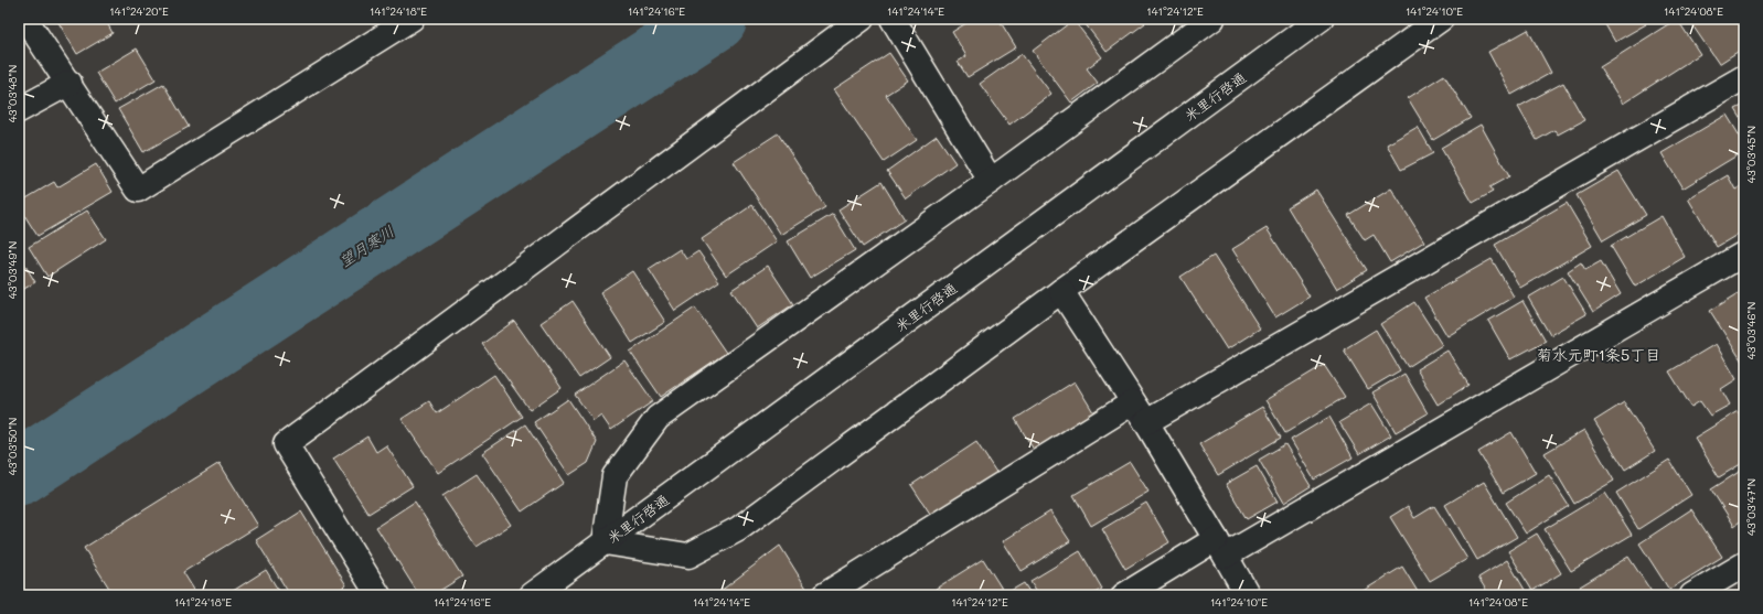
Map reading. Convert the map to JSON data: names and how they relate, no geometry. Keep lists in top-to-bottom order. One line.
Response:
{"streets":{"street":["米里行啓通"]},"districts":["菊水元町1条5丁目"],"water":["望月寒川"],"coordinates":["141°24'20\"E","141°24'18\"E","141°24'16\"E","141°24'14\"E","141°24'12\"E","141°24'10\"E","141°24'08\"E","43°03'48\"N","43°03'45\"N","43°03'49\"N","43°03'46\"N","43°03'50\"N","43°03'47\"N"]}
